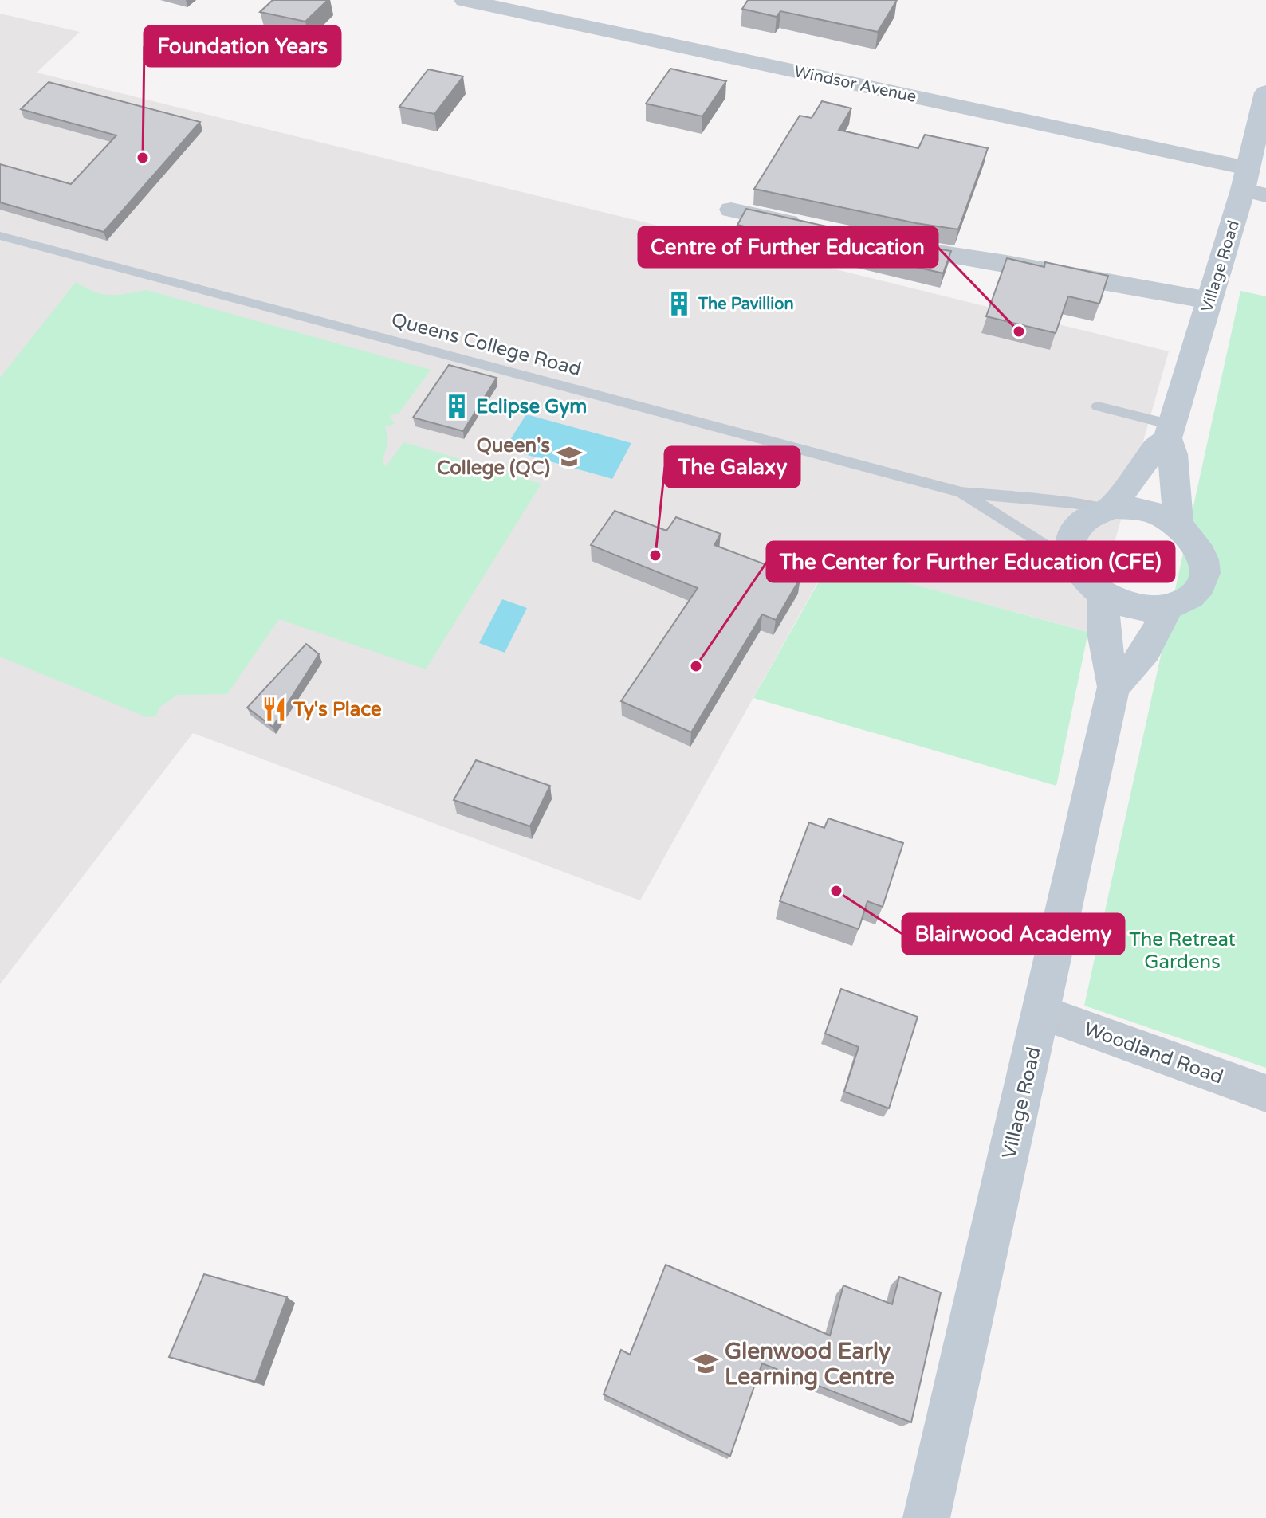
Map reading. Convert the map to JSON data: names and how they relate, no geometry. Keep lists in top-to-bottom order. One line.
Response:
{"streets":{"main road":["Village Road"],"street":["Windsor Avenue","Woodland Road"],"lane":["Queens College Road"]},"crossings":[["Windsor Avenue","Village Road"],["Village Road","Queens College Road"],["Village Road","Woodland Road"]],"parks":["The Retreat Gardens"],"places":{"other":["Foundation Years","Centre of Further Education","The Galaxy","The Center for Further Education (CFE)","Blairwood Academy"],"building":["The Pavillion","Eclipse Gym"],"school or university":["Queen's College (QC)","Glenwood Early Learning Centre"],"restaurant":["Ty's Place"]}}
